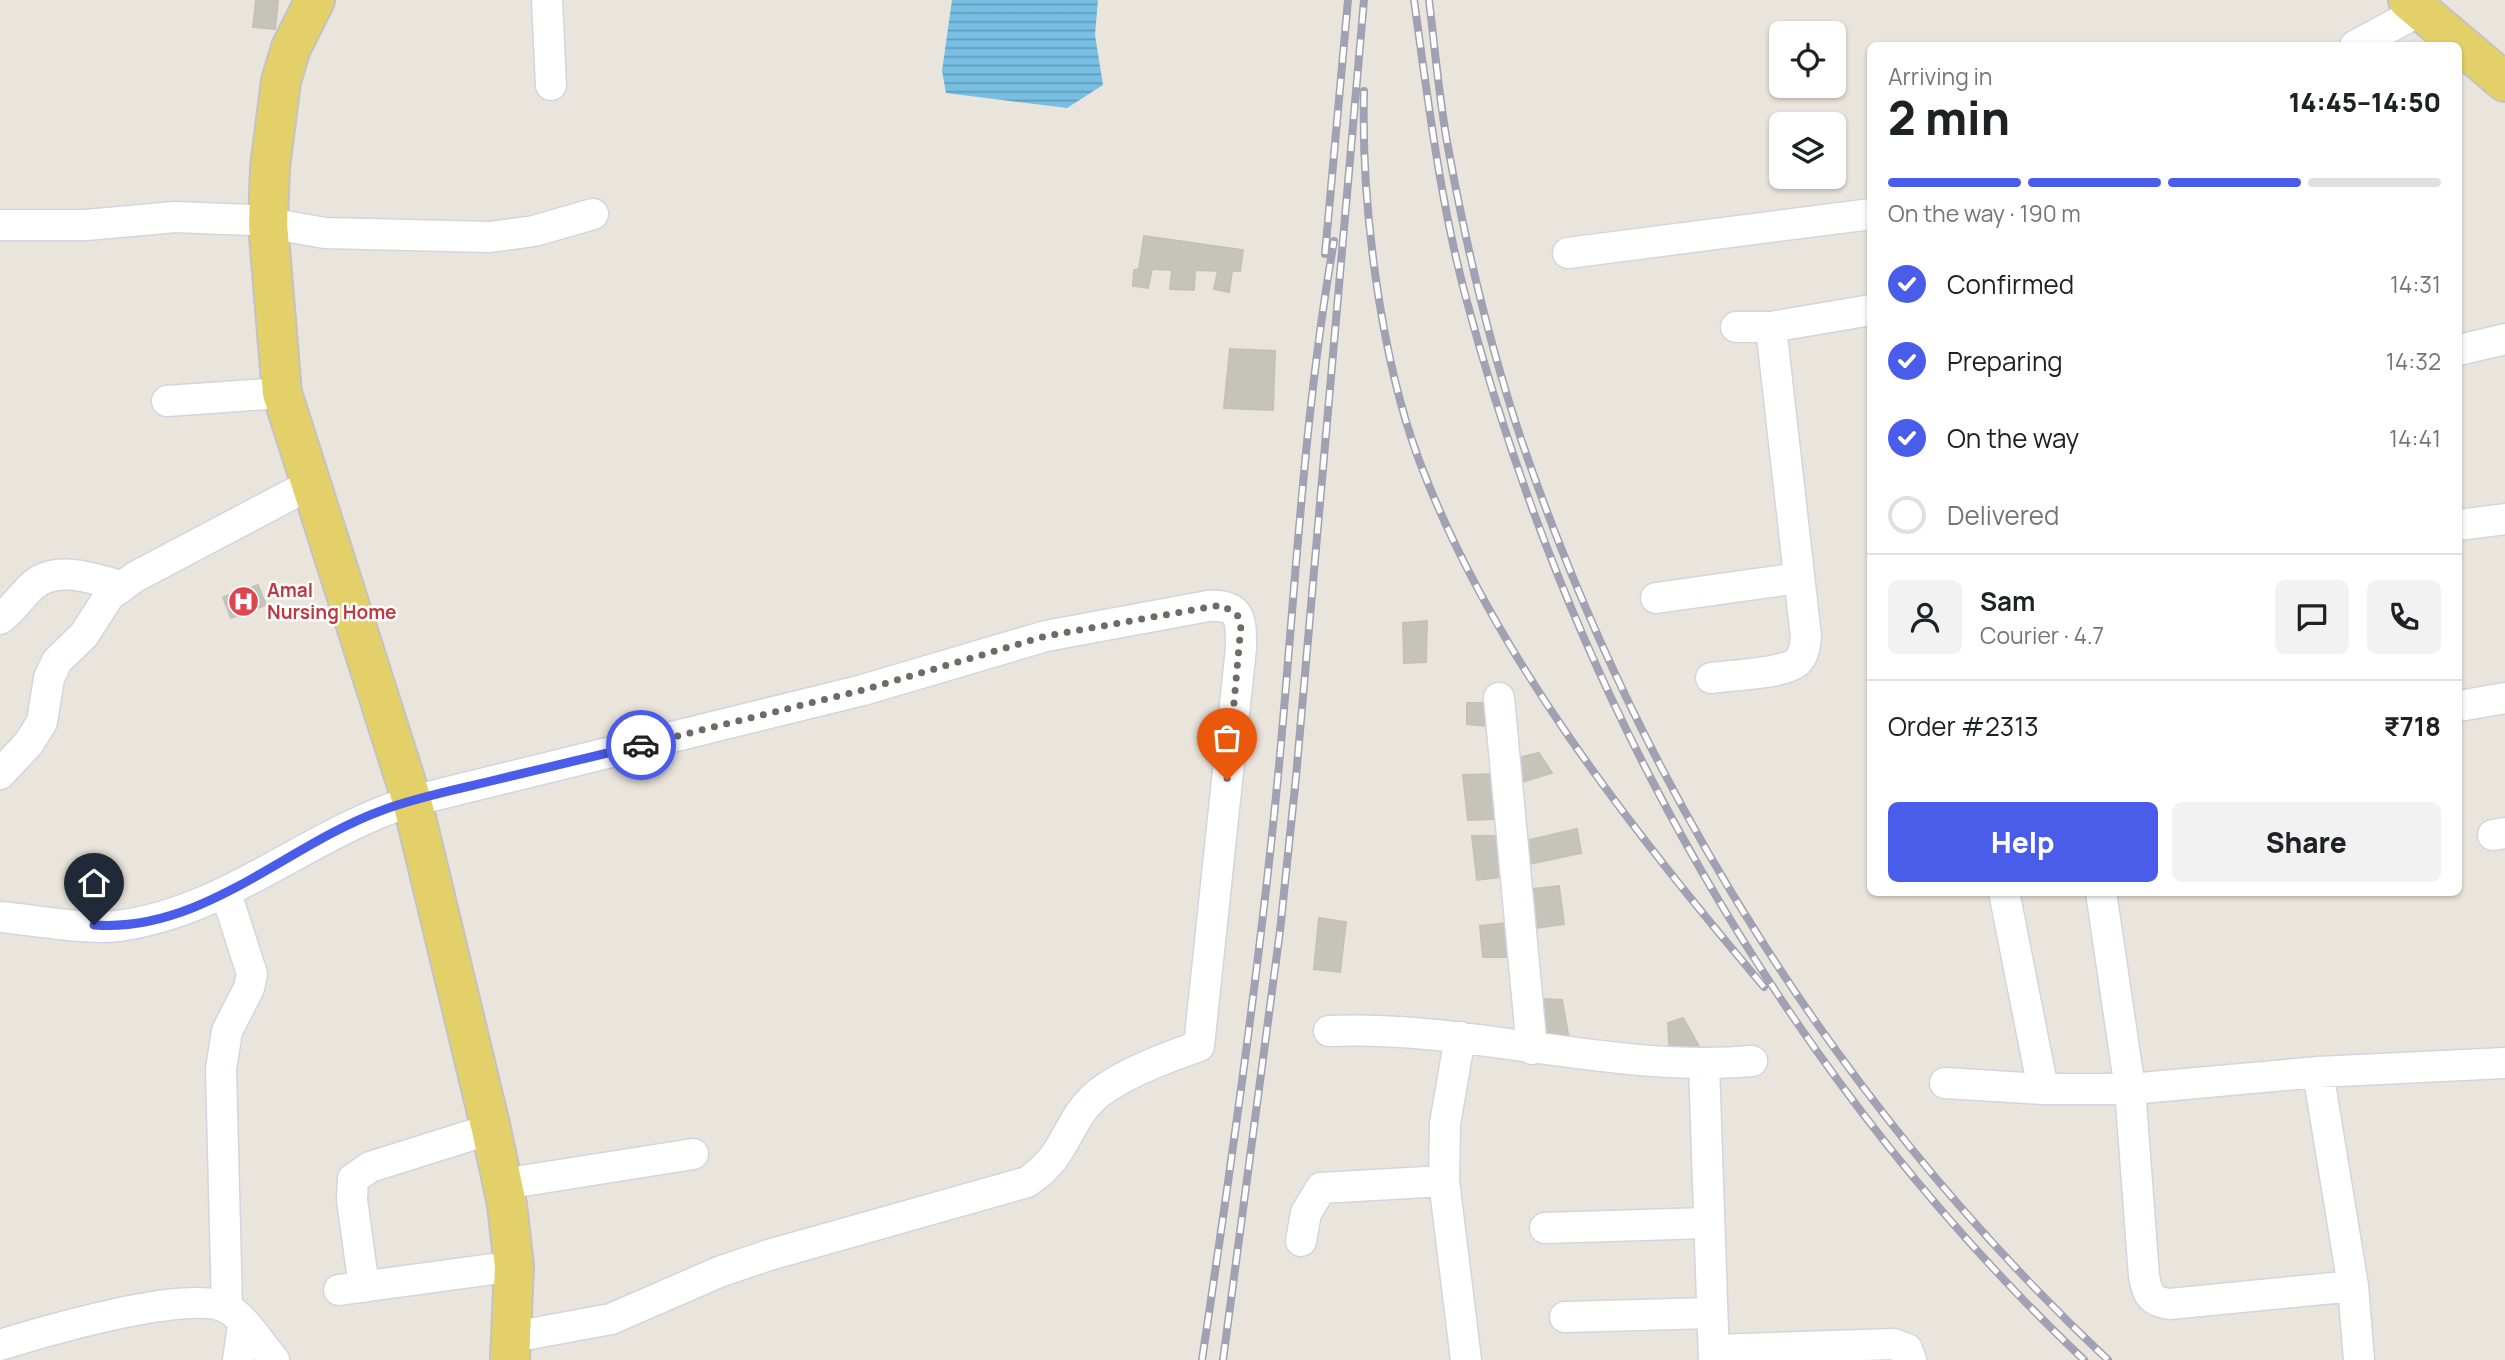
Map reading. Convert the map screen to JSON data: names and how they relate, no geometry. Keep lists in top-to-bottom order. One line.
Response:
{"places":{"hospital":["Amal Nursing Home"]},"page":{"heading":["2 min","Arriving in","14:45–14:50"],"panel":["Sam","Courier · 4.7","Order #2313","₹718"],"bar":"On the way · 190 m","list":[["Confirmed","14:31"],["Preparing","14:32"],["On the way","14:41"],"Delivered"],"buttons":["Help","Share"]}}
